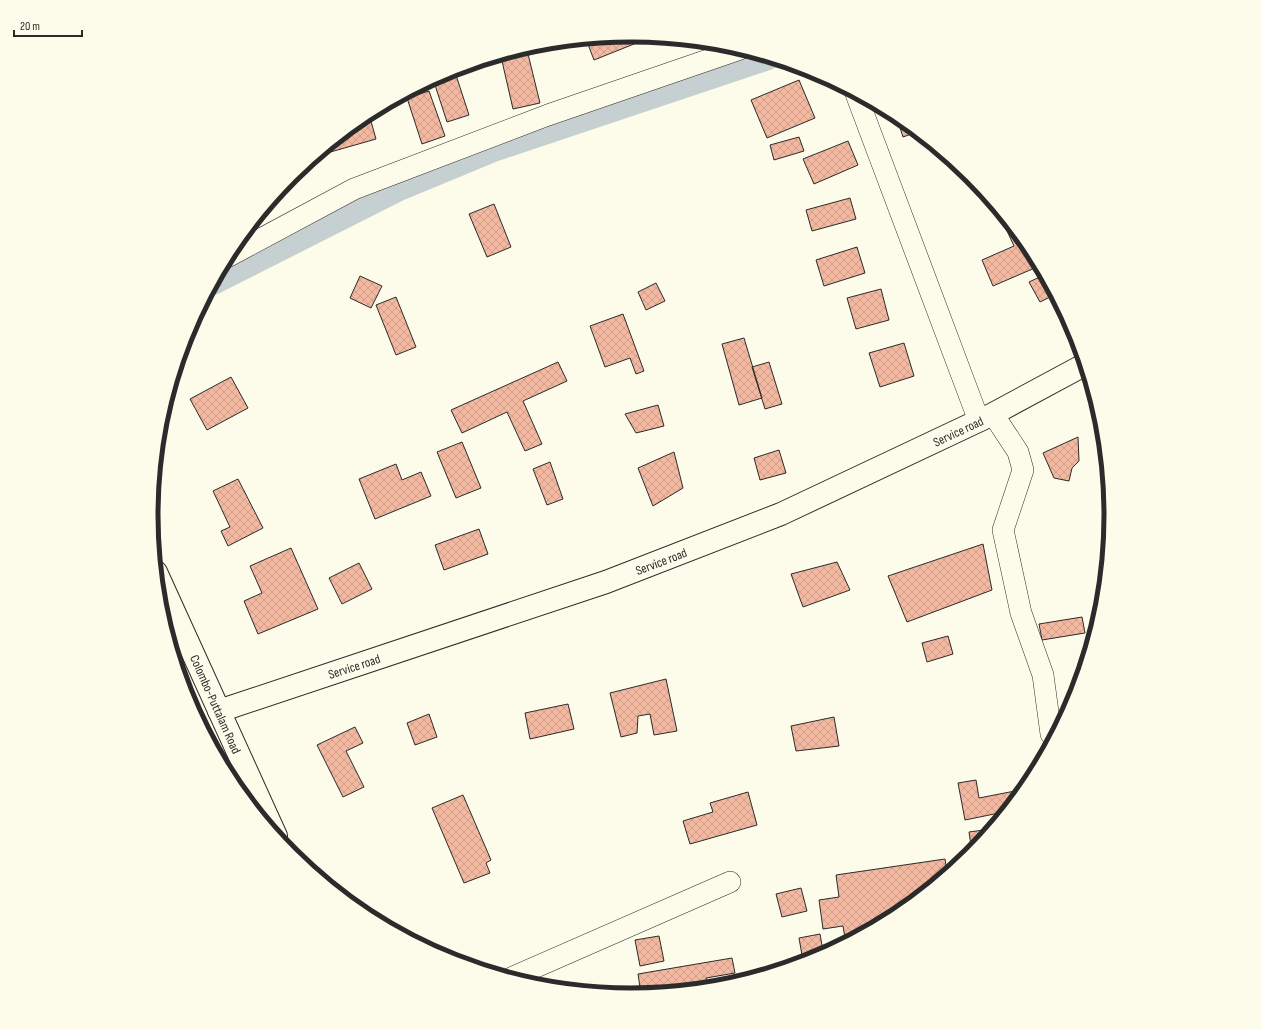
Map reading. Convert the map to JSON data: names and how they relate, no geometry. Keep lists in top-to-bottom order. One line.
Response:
{"streets":{"main road":["Service road","Colombo-Puttalam Road"]},"crossings":[["Service road","Colombo-Puttalam Road"]],"scale_bar":"20 m"}
